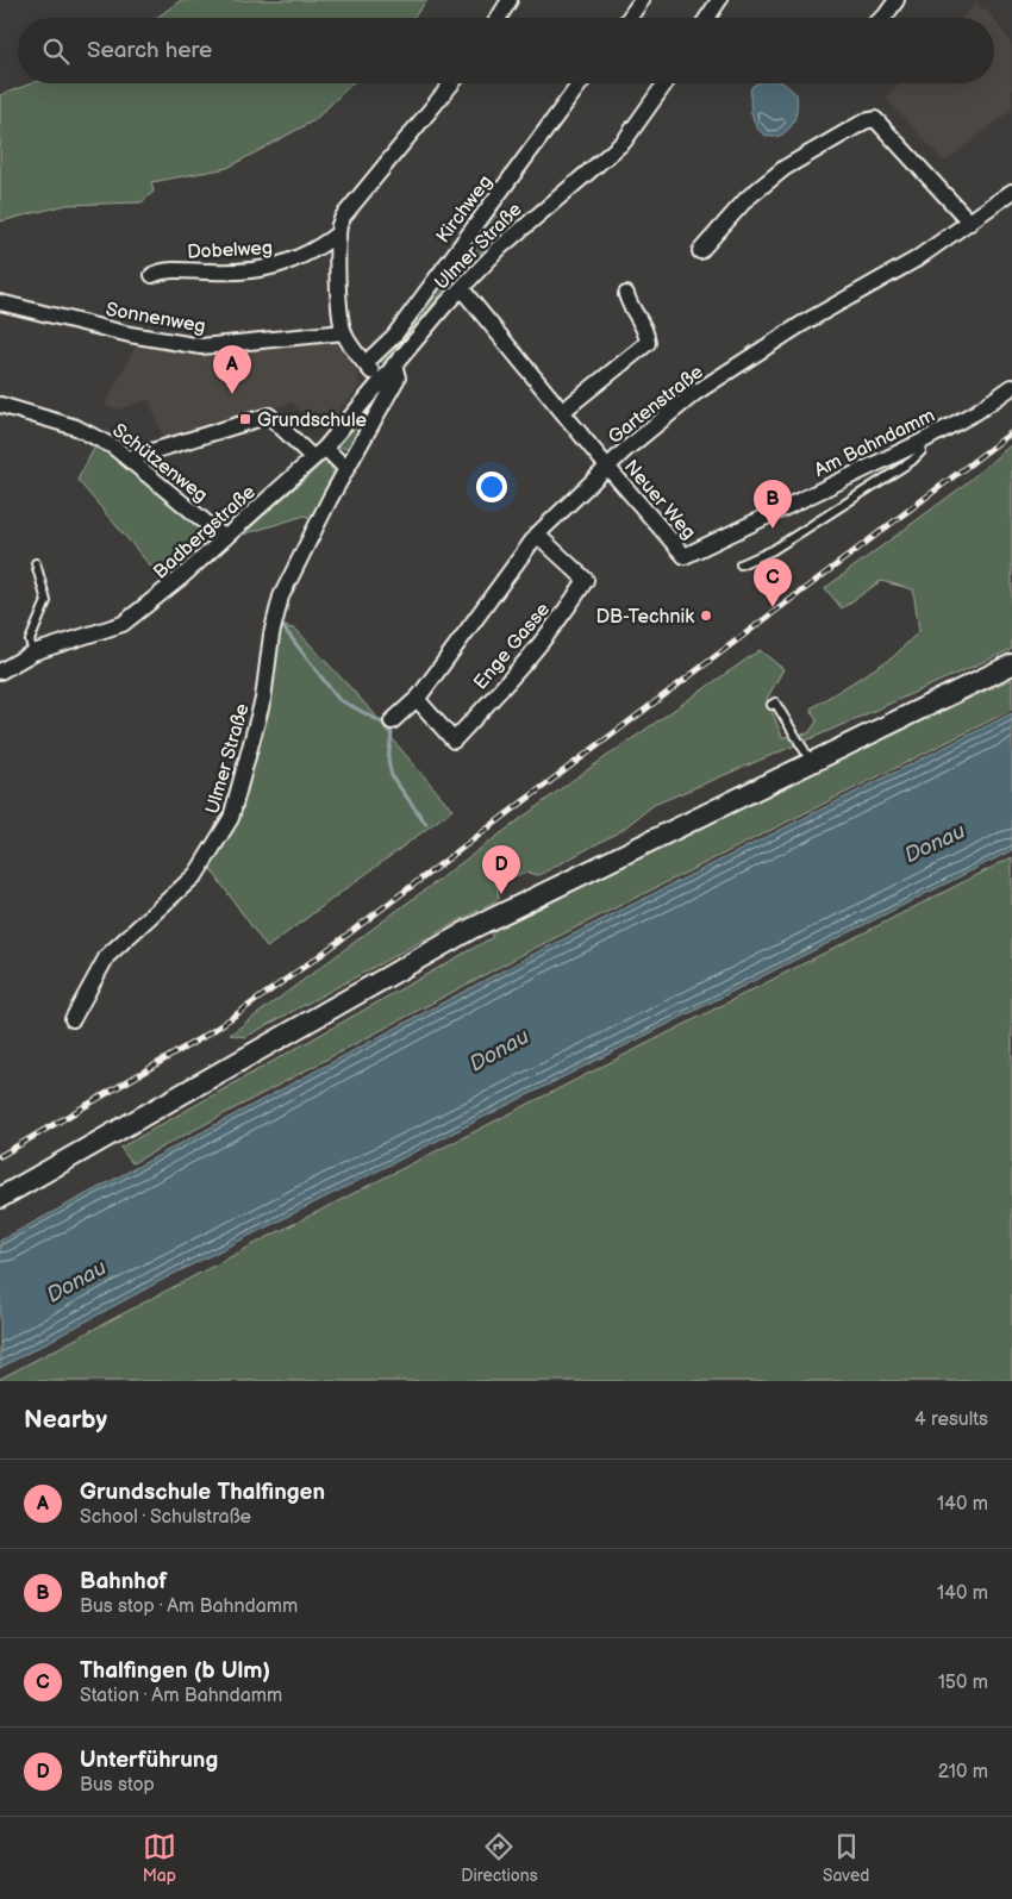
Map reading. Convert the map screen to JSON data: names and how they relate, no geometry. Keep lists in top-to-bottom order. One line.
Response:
{"streets":{"street":["Kirchweg","Ulmer Straße","Dobelweg","Sonnenweg","Gartenstraße","Am Bahndamm","Schützenweg","Neuer Weg","Badbergstraße","Enge Gasse"]},"crossings":[["Ulmer Straße","Neuer Weg"],["Ulmer Straße","Badbergstraße"],["Gartenstraße","Neuer Weg"],["Gartenstraße","Enge Gasse"],["Am Bahndamm","Neuer Weg"],["Schützenweg","Badbergstraße"]],"water":["Donau"],"places":{"transit":["Grundschule"],"other":["DB-Technik"]},"page":{"search":"Search here","pins":["A","B","C","D"],"heading":["Nearby","4 results"],"list":[{"mark":"A","name":"Grundschule Thalfingen","note":"School · Schulstraße","value":"140 m"},{"mark":"B","name":"Bahnhof","note":"Bus stop · Am Bahndamm","value":"140 m"},{"mark":"C","name":"Thalfingen (b Ulm)","note":"Station · Am Bahndamm","value":"150 m"},{"mark":"D","name":"Unterführung","note":"Bus stop","value":"210 m"}],"nav":["Map","Directions","Saved"]}}
